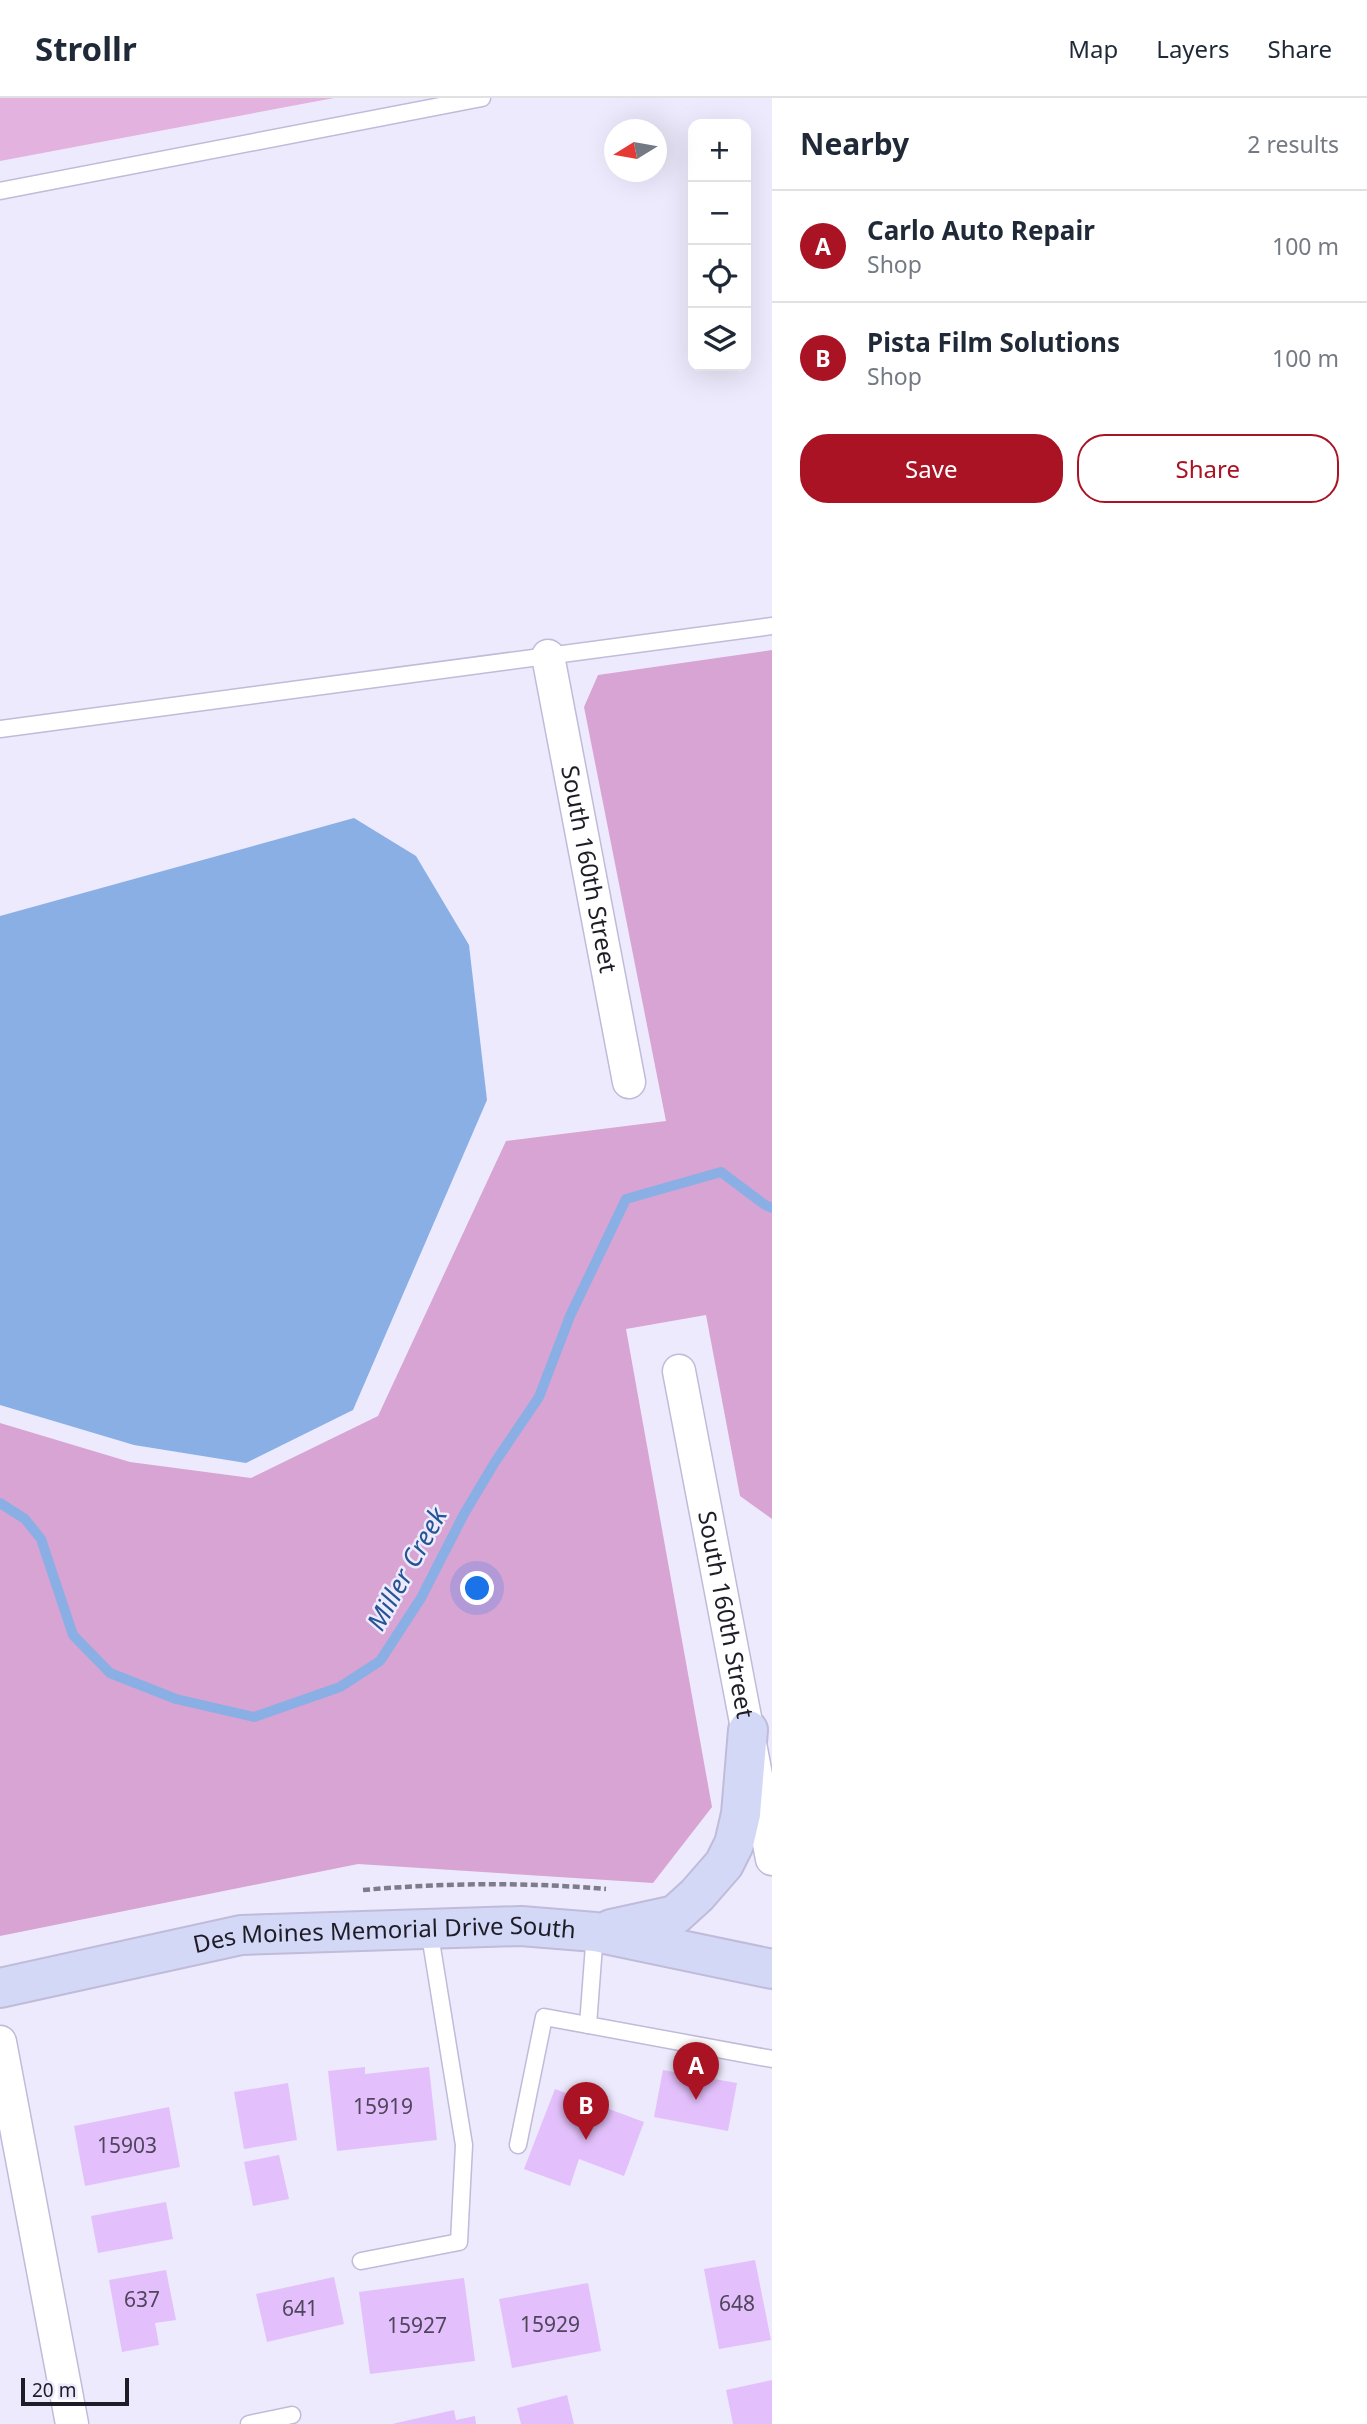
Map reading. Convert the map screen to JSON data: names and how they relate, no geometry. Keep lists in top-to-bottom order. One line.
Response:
{"streets":{"main road":["Des Moines Memorial Drive South"],"street":["South 160th Street"]},"water":["Miller Creek"],"house_numbers":["15919","15903","637","648","641","15929","15927"],"scale_bar":"20 m","north":"left","page":{"header":"Strollr","nav":["Map","Layers","Share"],"heading":["Nearby","2 results"],"map_buttons":["+","−"],"list":[{"mark":"A","name":"Carlo Auto Repair","note":"Shop","value":"100 m"},{"mark":"B","name":"Pista Film Solutions","note":"Shop","value":"100 m"}],"buttons":["Save","Share"],"pins":["A","B"],"scale":"20 m"}}
